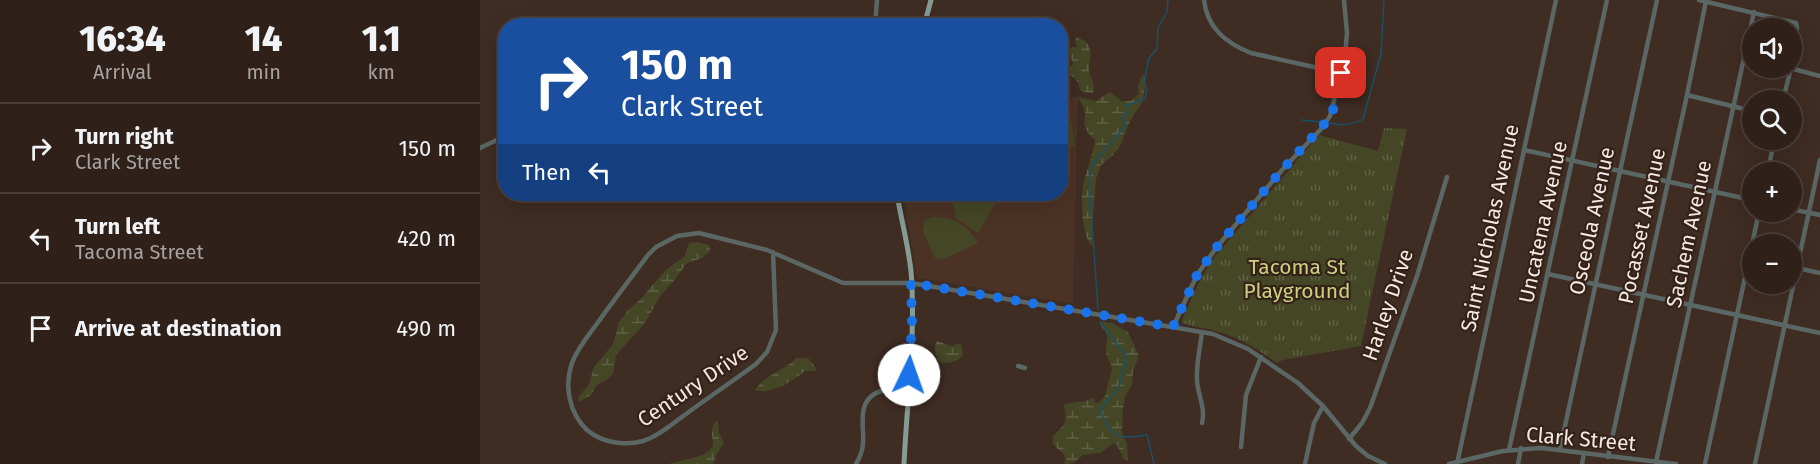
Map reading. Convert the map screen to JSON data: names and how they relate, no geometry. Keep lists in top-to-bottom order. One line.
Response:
{"streets":{"street":["Osceola Avenue","Uncatena Avenue","Pocasset Avenue","Saint Nicholas Avenue","Sachem Avenue","Harley Drive","Century Drive","Clark Street"]},"crossings":[["Osceola Avenue","Clark Street"],["Uncatena Avenue","Clark Street"],["Pocasset Avenue","Clark Street"],["Saint Nicholas Avenue","Clark Street"],["Sachem Avenue","Clark Street"]],"parks":["Tacoma St Playground"],"page":{"eta":["16:34","Arrival","14","min","1.1","km"],"map_buttons":["+","−"],"turn":["150 m","Clark Street"],"list":[{"name":"Turn right","note":"Clark Street","value":"150 m"},{"name":"Turn left","note":"Tacoma Street","value":"420 m"},{"name":"Arrive at destination","value":"490 m"}],"then":"Then"}}
